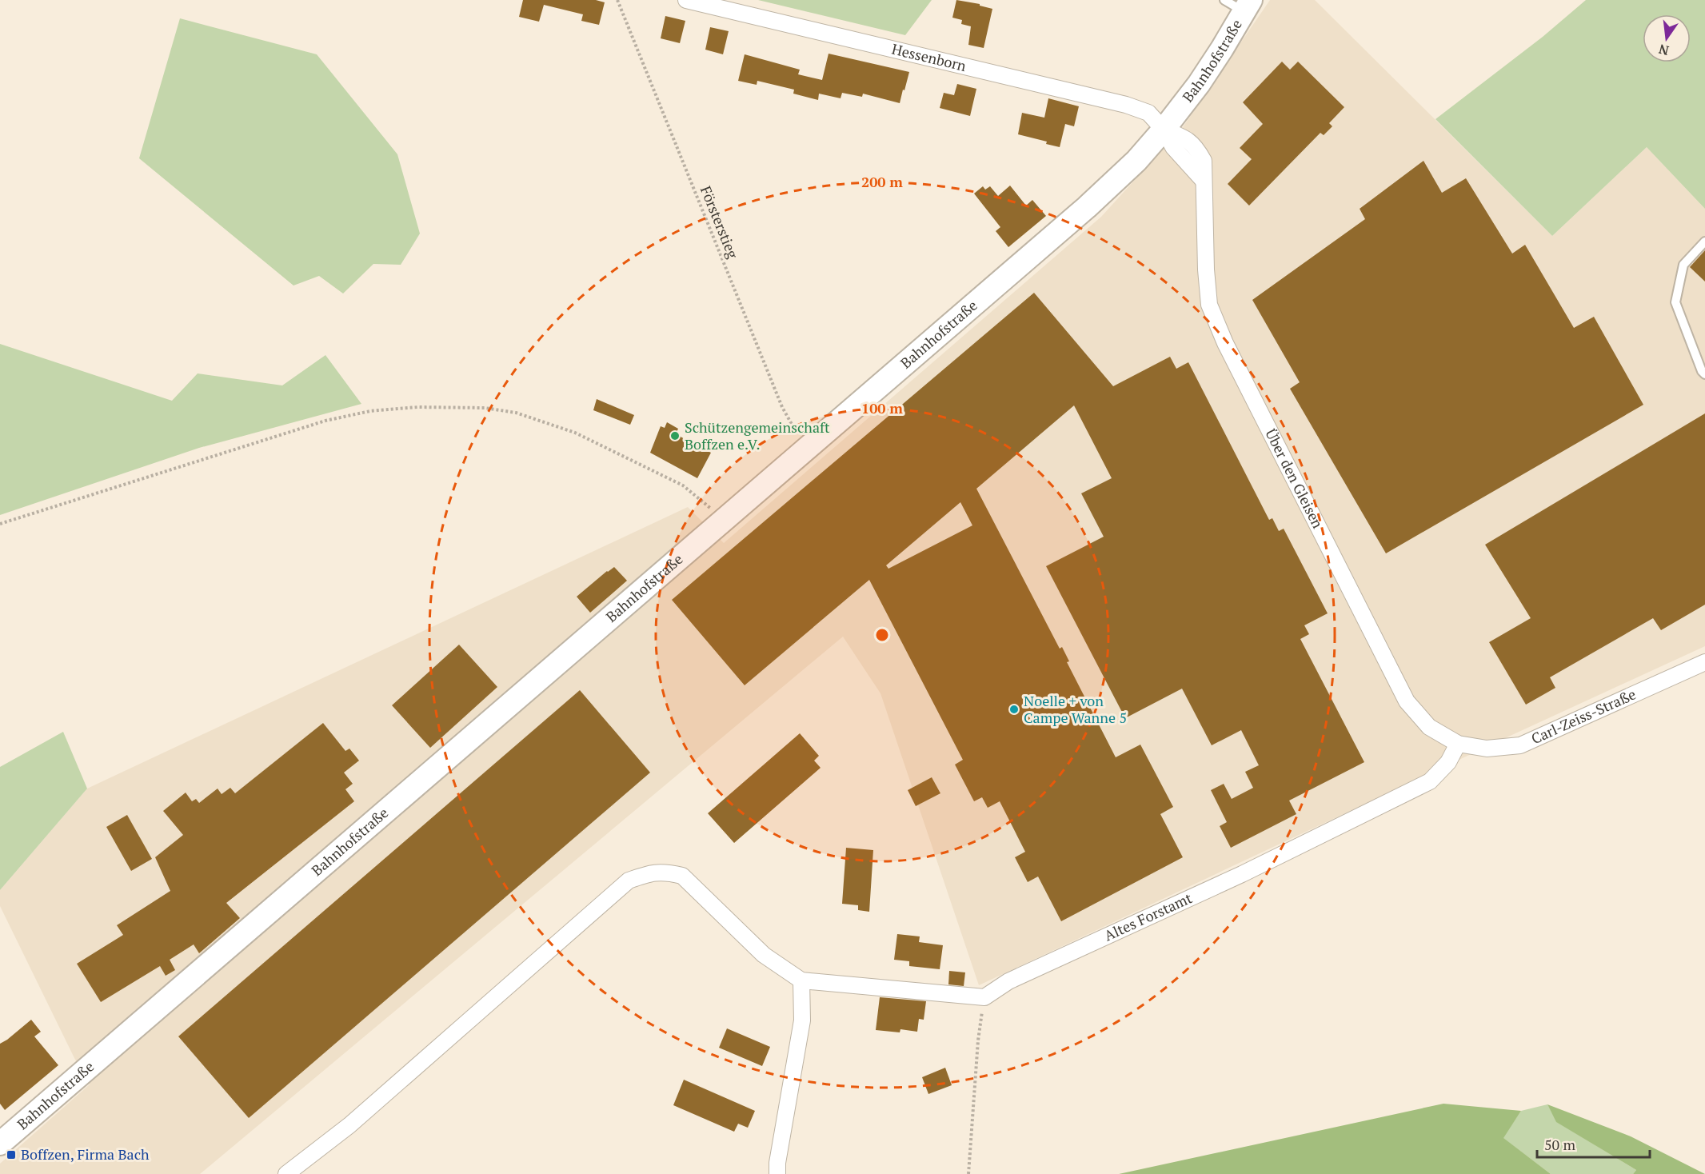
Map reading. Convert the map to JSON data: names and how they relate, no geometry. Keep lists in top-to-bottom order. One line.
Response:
{"streets":{"main road":["Bahnhofstraße"],"street":["Hessenborn","Über den Gleisen","Carl-Zeiss-Straße","Altes Forstamt"],"path":["Försterstieg"]},"crossings":[["Hessenborn","Bahnhofstraße"],["Hessenborn","Über den Gleisen"],["Bahnhofstraße","Försterstieg"],["Bahnhofstraße","Über den Gleisen"],["Über den Gleisen","Carl-Zeiss-Straße"],["Über den Gleisen","Altes Forstamt"],["Carl-Zeiss-Straße","Altes Forstamt"]],"places":{"other":["Schützengemeinschaft Boffzen e.V.","Noelle + von Campe Wanne 5"],"transit":["Boffzen, Firma Bach"]},"scale_bar":"50 m","north":"bottom","rings":["200 m","100 m"]}
